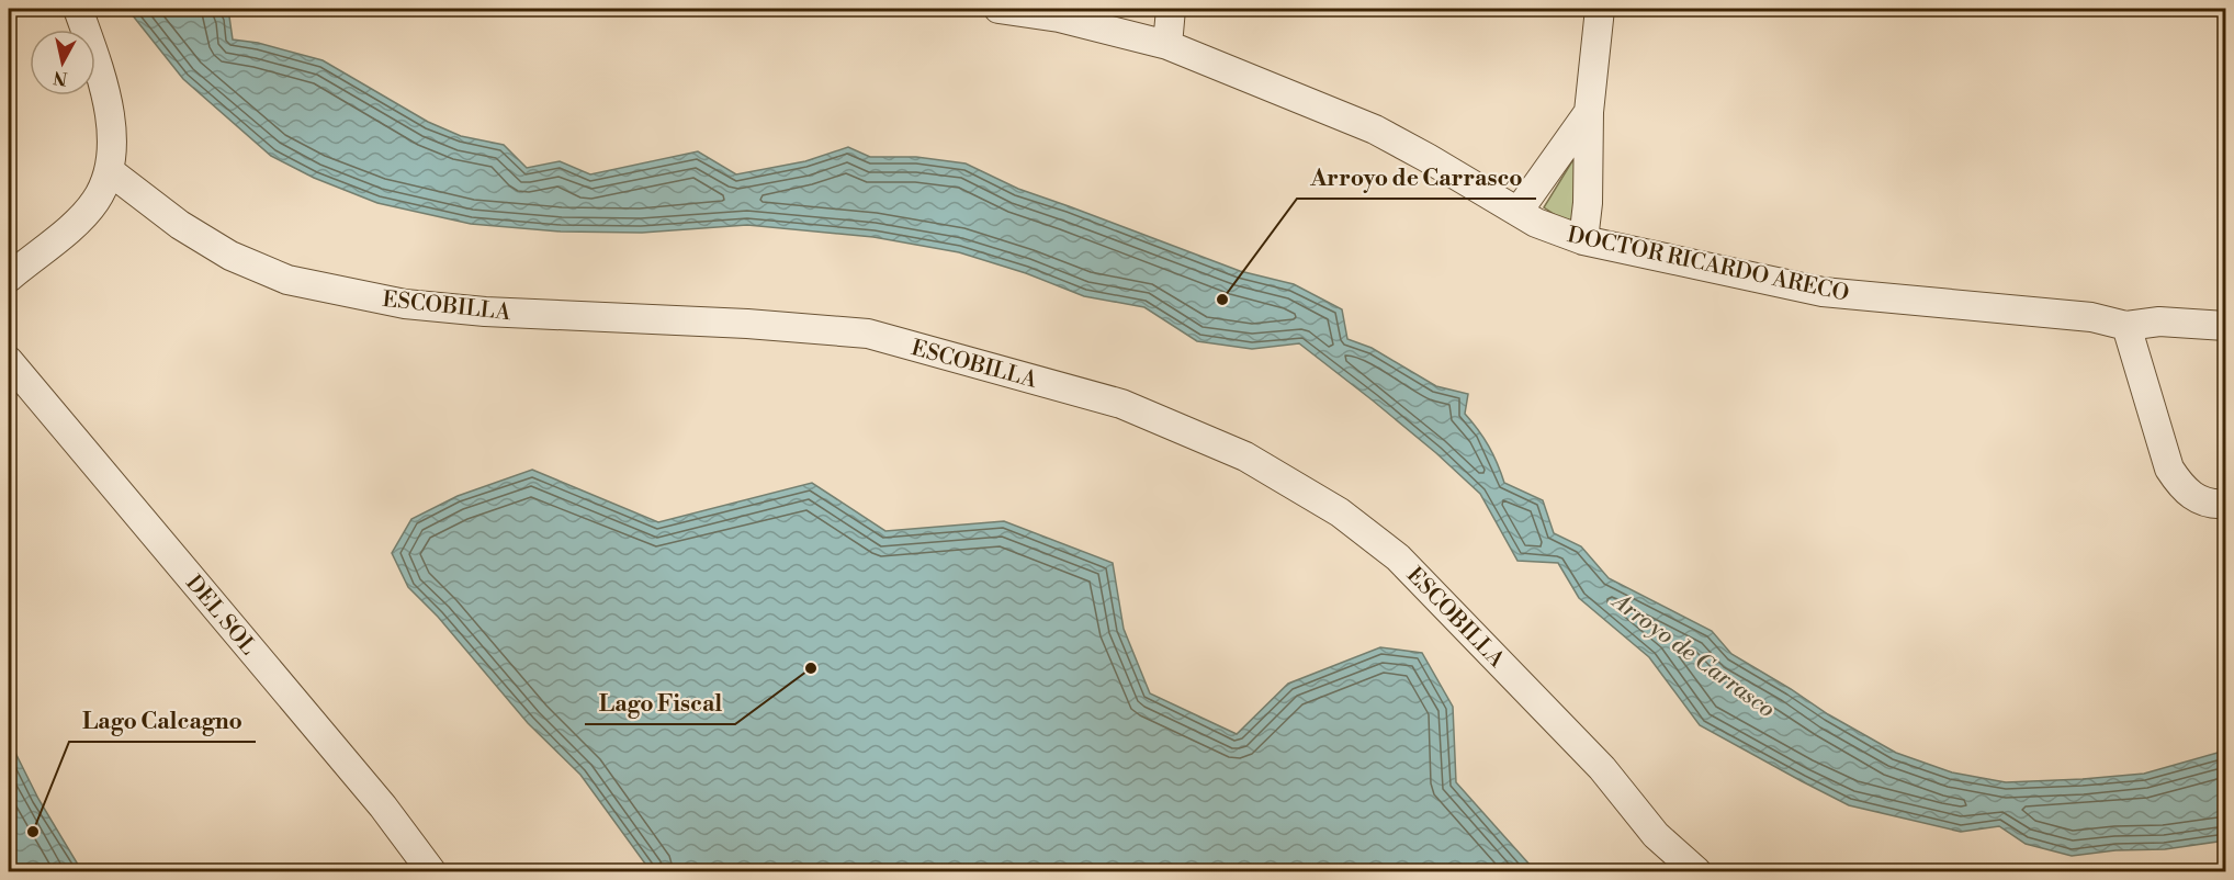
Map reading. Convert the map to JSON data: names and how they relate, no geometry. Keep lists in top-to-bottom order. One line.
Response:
{"streets":{"street":["DOCTOR RICARDO ARECO","ESCOBILLA","DEL SOL"]},"water":["Arroyo de Carrasco"],"places":["Arroyo de Carrasco","Lago Fiscal","Lago Calcagno"],"north":"bottom"}
